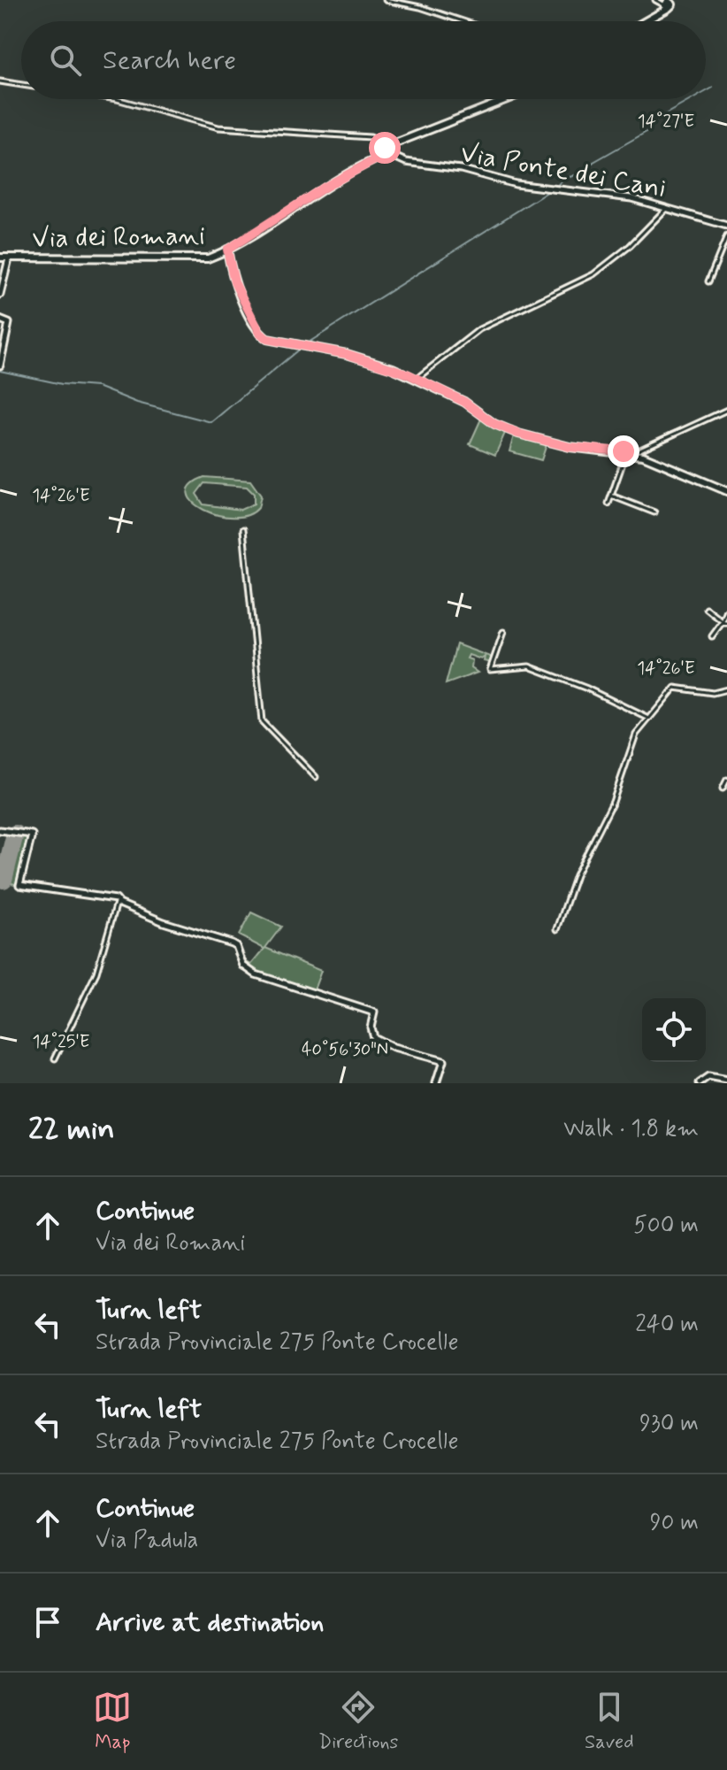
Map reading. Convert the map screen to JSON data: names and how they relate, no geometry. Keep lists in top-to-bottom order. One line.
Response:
{"streets":{"main road":["Via dei Romani"],"street":["Via Ponte dei Cani"]},"crossings":[["Via Ponte dei Cani","Via dei Romani"]],"page":{"search":"Search here","heading":["22 min","Walk · 1.8 km"],"list":[["Continue","Via dei Romani","500 m"],["Turn left","Strada Provinciale 275 Ponte Crocelle","240 m"],["Turn left","Strada Provinciale 275 Ponte Crocelle","930 m"],["Continue","Via Padula","90 m"],"Arrive at destination"],"nav":["Map","Directions","Saved"]},"coordinates":["14°27'E","14°26'E","14°25'E","40°56'30\"N"]}
